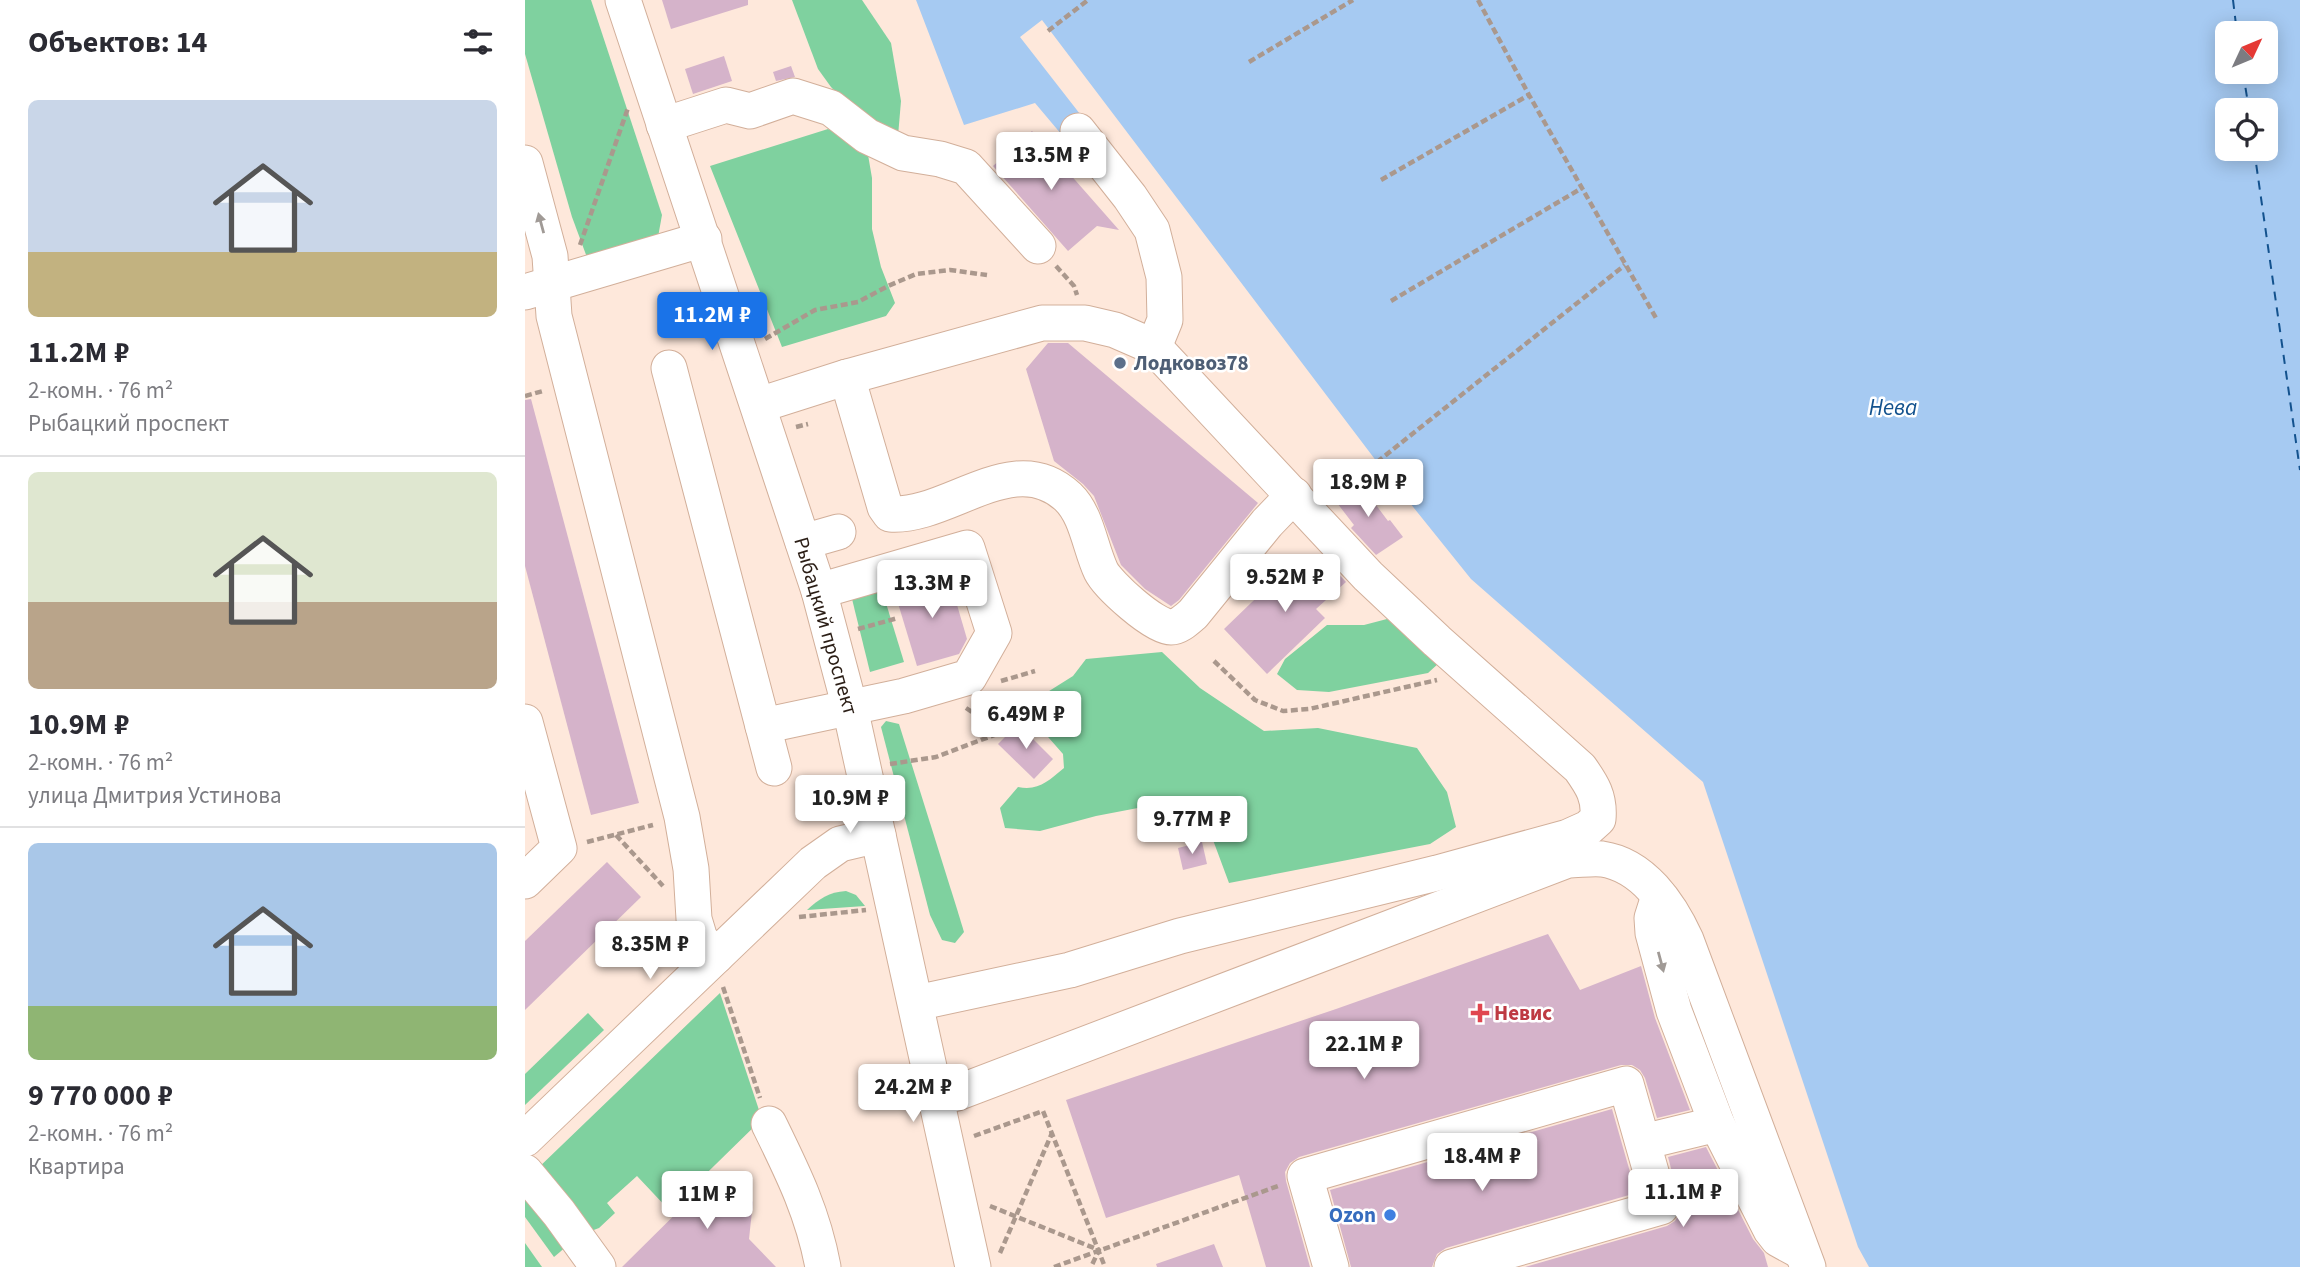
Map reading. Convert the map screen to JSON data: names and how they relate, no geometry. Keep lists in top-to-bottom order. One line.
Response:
{"streets":{"street":["Рыбацкий проспект"]},"water":["Нева"],"places":{"other":["Лодковоз78","Ozon"],"health":["Невис"]},"north":"top right","page":{"heading":"Объектов: 14","list":[{"name":"11.2M ₽","note":"2-комн. · 76 m² · Рыбацкий проспект"},{"name":"10.9M ₽","note":"2-комн. · 76 m² · улица Дмитрия Устинова"},{"name":"9 770 000 ₽","note":"2-комн. · 76 m² · Квартира"}],"price":["13.5M ₽","11.2M ₽","18.9M ₽","9.52M ₽","13.3M ₽","6.49M ₽","10.9M ₽","9.77M ₽","8.35M ₽","22.1M ₽","24.2M ₽","18.4M ₽","11.1M ₽","11M ₽"]}}
